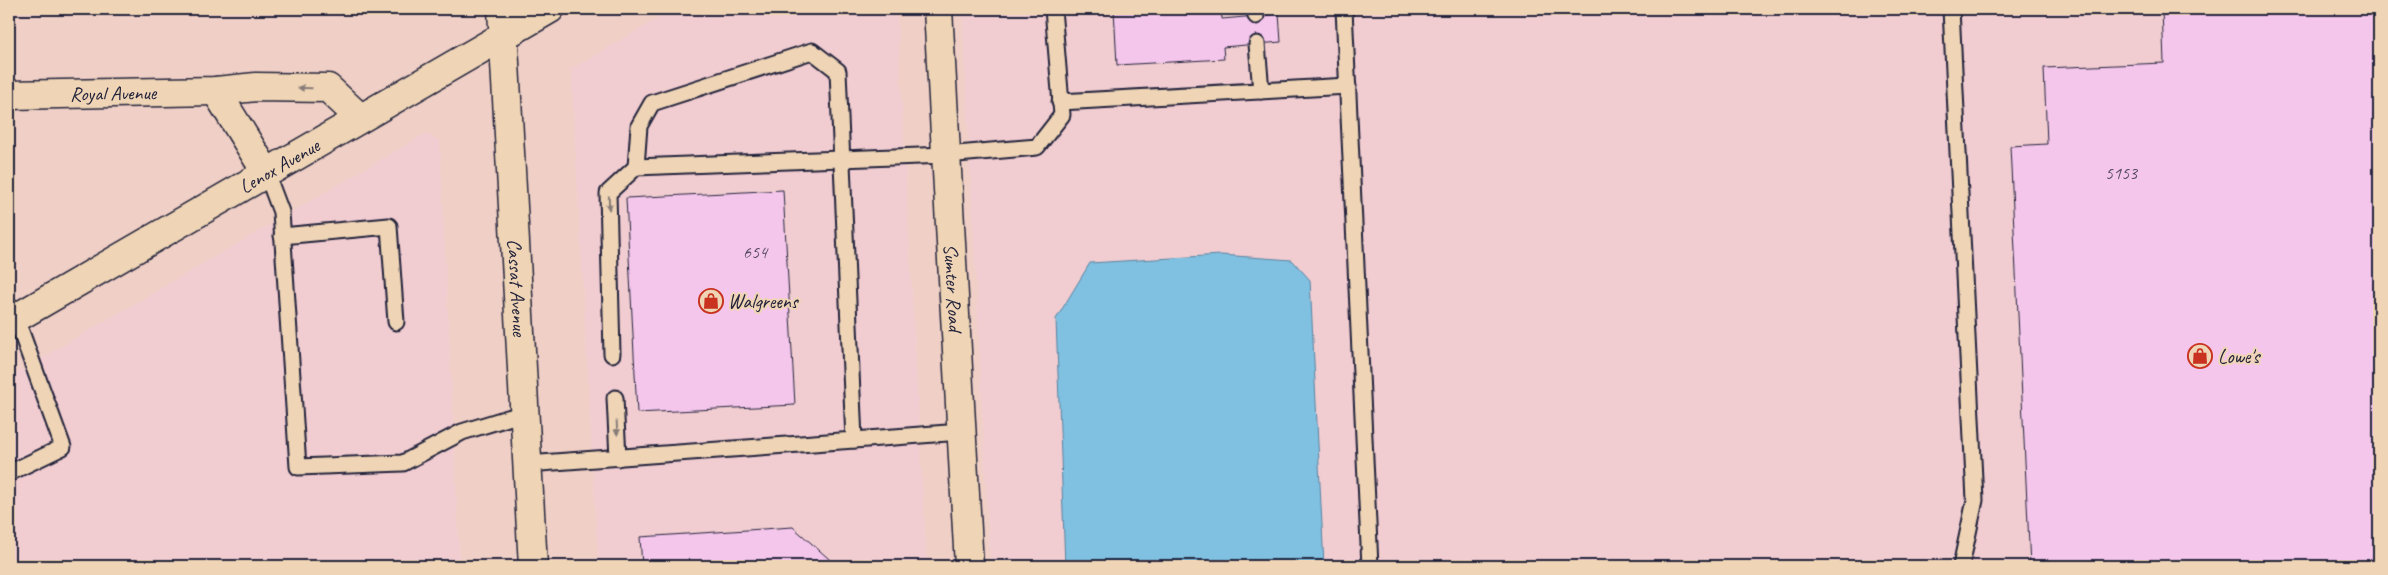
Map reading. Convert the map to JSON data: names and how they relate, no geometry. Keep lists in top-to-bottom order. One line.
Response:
{"streets":{"main road":["Royal Avenue","Lenox Avenue","Cassat Avenue","Sumter Road"]},"crossings":[["Royal Avenue","Lenox Avenue"],["Lenox Avenue","Cassat Avenue"]],"one_way":["Royal Avenue"],"places":{"shop":["Walgreens","Lowe's"]},"house_numbers":["5153","654"]}
